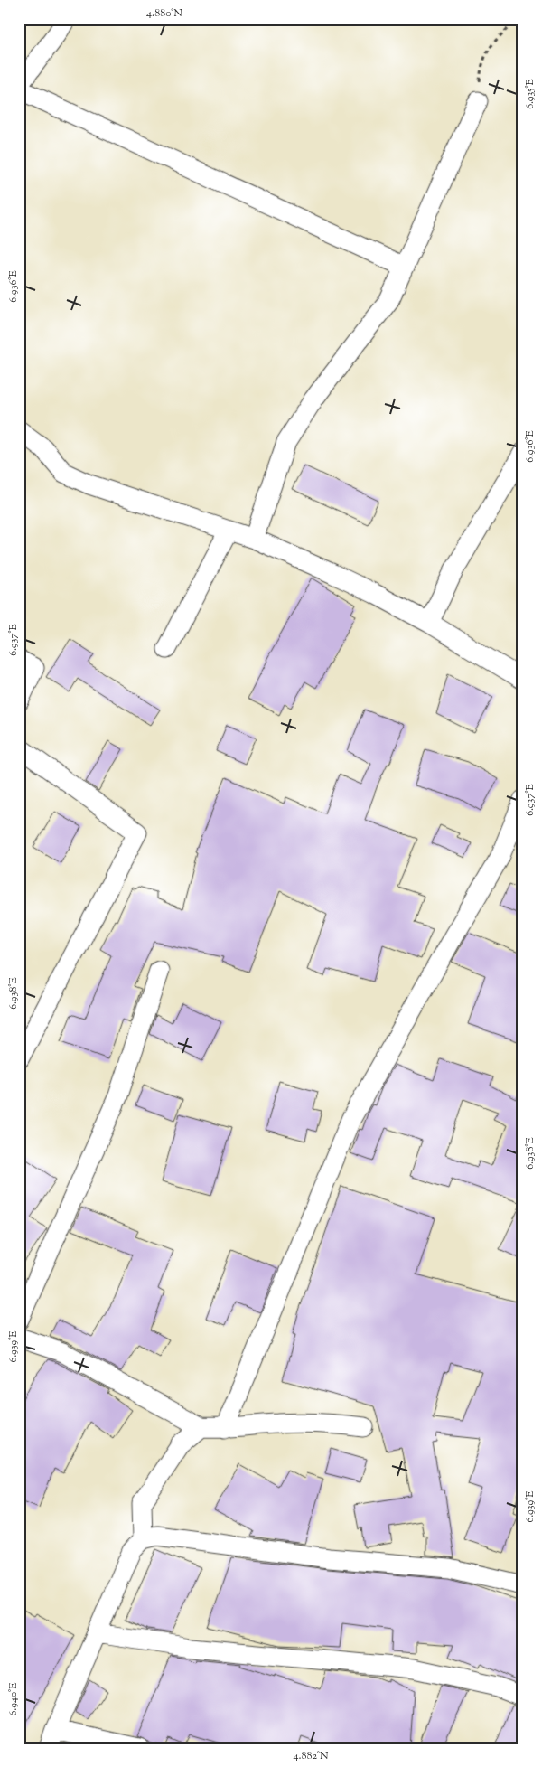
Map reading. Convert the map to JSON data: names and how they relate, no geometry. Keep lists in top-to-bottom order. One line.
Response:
{"coordinates":["4.880°N","6.935°E","6.936°E","6.937°E","6.938°E","6.939°E","6.940°E","4.882°N"]}
